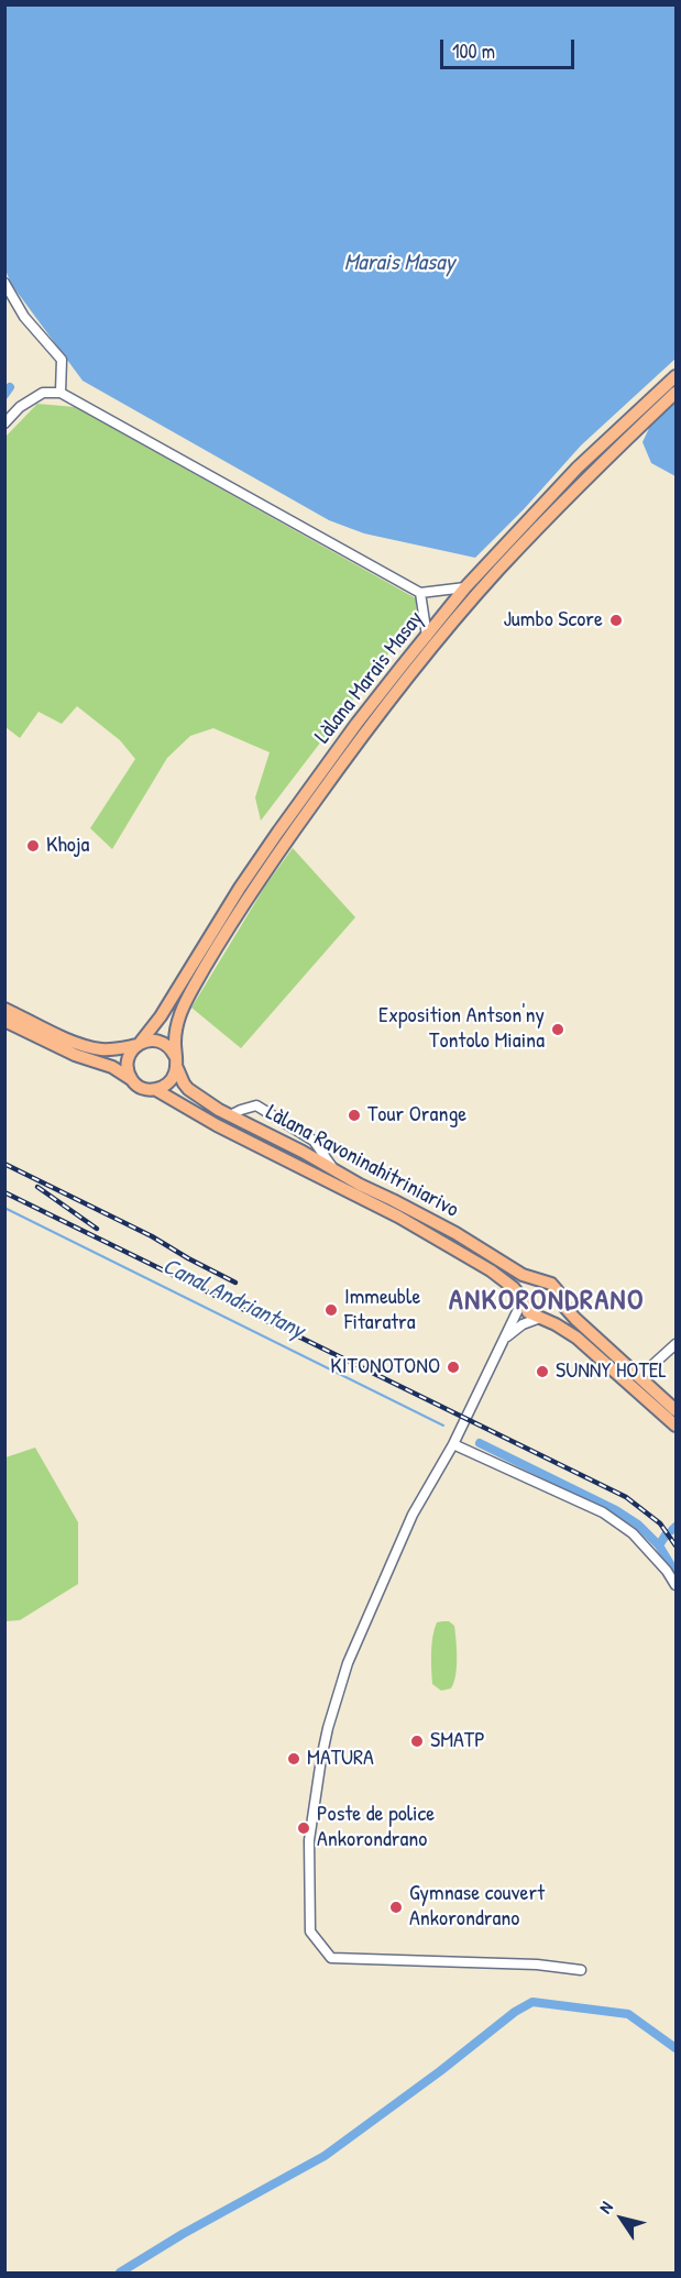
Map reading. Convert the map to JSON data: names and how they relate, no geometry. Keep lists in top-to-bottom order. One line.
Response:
{"streets":{"main road":["Làlana Marais Masay","Làlana Ravoninahitriniarivo"]},"crossings":[["Làlana Marais Masay","Làlana Ravoninahitriniarivo"]],"districts":["ANKORONDRANO"],"water":["Marais Masay","Canal Andriantany"],"places":["Jumbo Score","Khoja","Exposition Antson'ny Tontolo Miaina","Tour Orange","Immeuble Fitaratra","KITONOTONO","SUNNY HOTEL","SMATP","MATURA","Poste de police Ankorondrano","Gymnase couvert Ankorondrano"],"scale_bar":"100 m","north":"top left"}
